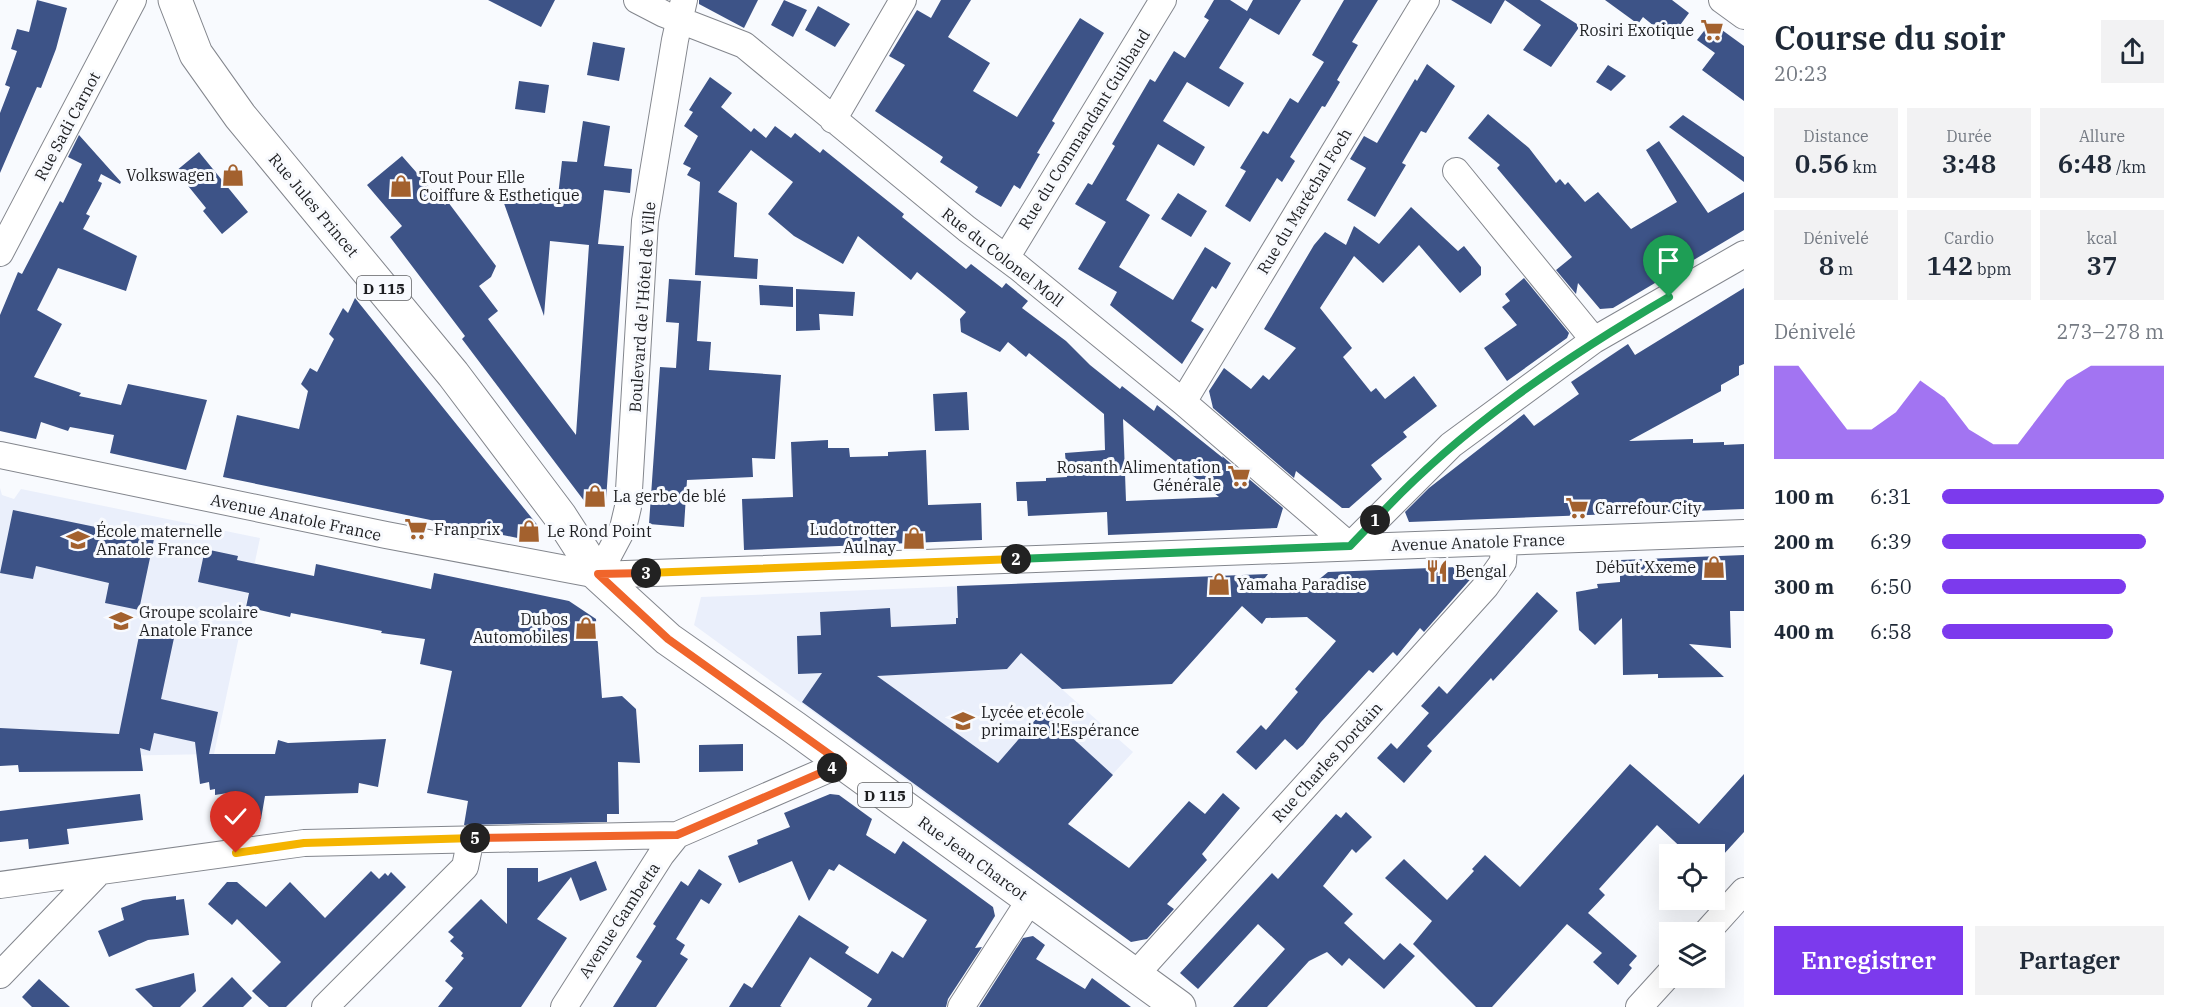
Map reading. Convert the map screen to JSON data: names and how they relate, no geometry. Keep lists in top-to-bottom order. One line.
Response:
{"streets":{"main road":["Rue Jules Princet","D 115","Rue Jean Charcot"],"street":["Rue Sadi Carnot","Rue du Commandant Guilbaud","Rue du Maréchal Foch","Rue du Colonel Moll","Boulevard de l'Hôtel de Ville","Avenue Anatole France","Rue Charles Dordain","Avenue Gambetta"]},"crossings":[["Rue du Commandant Guilbaud","Rue du Colonel Moll"],["Rue du Maréchal Foch","Rue du Colonel Moll"],["Rue Jules Princet","Boulevard de l'Hôtel de Ville"],["Rue Jules Princet","Avenue Anatole France"],["Rue Jules Princet","Rue Jean Charcot"],["Rue du Colonel Moll","Boulevard de l'Hôtel de Ville"],["Rue du Colonel Moll","Avenue Anatole France"],["Boulevard de l'Hôtel de Ville","Avenue Anatole France"],["Boulevard de l'Hôtel de Ville","Rue Jean Charcot"],["Avenue Anatole France","Rue Charles Dordain"],["Avenue Anatole France","Rue Jean Charcot"],["Rue Charles Dordain","Rue Jean Charcot"]],"places":{"supermarket":["Rosiri Exotique","Rosanth Alimentation Générale","Carrefour City","Franprix"],"shop":["Volkswagen","Tout Pour Elle Coiffure & Esthetique","La gerbe de blé","Le Rond Point","Ludotrotter Aulnay","Début Xxeme","Yamaha Paradise","Dubos Automobiles"],"school or university":["École maternelle Anatole France","Groupe scolaire Anatole France","Lycée et école primaire l'Espérance"],"restaurant":["Bengal"]},"page":{"heading":["Course du soir","20:23"],"stats":[["Distance","0.56 km"],["Durée","3:48"],["Allure","6:48 /km"],["Dénivelé","8 m"],["Cardio","142 bpm"],["kcal","37"]],"chart":["Dénivelé","273–278 m"],"list":[{"name":"100 m","note":"6:31"},{"name":"200 m","note":"6:39"},{"name":"300 m","note":"6:50"},{"name":"400 m","note":"6:58"}],"pins":["1","2","3","4","5"],"buttons":["Enregistrer","Partager"]}}
